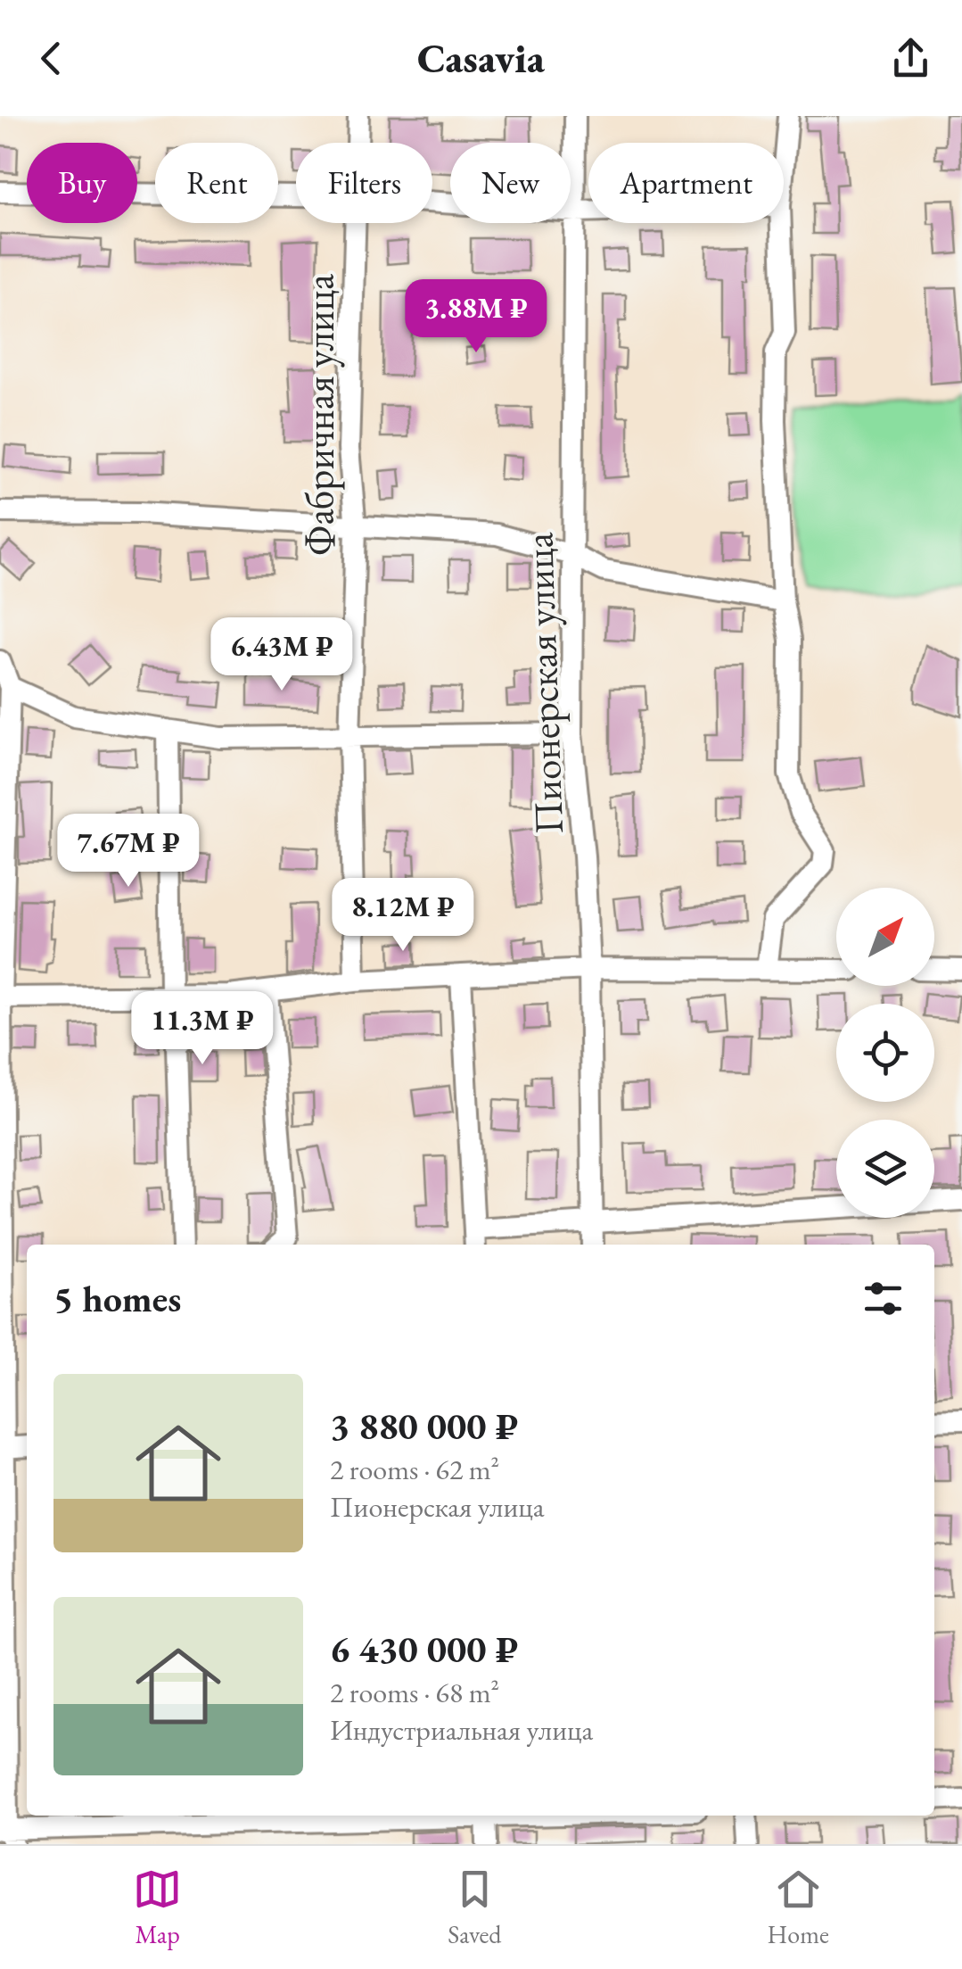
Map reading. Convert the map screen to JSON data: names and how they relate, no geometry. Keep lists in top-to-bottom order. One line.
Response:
{"streets":{"street":["Фабричная улица","Пионерская улица"]},"north":"top right","page":{"header":"Casavia","chip":["Buy","Rent","Filters","New","Apartment"],"price":["3.88M ₽","6.43M ₽","7.67M ₽","8.12M ₽","11.3M ₽"],"heading":"5 homes","list":[{"name":"3 880 000 ₽","note":"2 rooms · 62 m² · Пионерская улица"},{"name":"6 430 000 ₽","note":"2 rooms · 68 m² · Индустриальная улица"}],"tabs":["Map","Saved","Home"]}}
